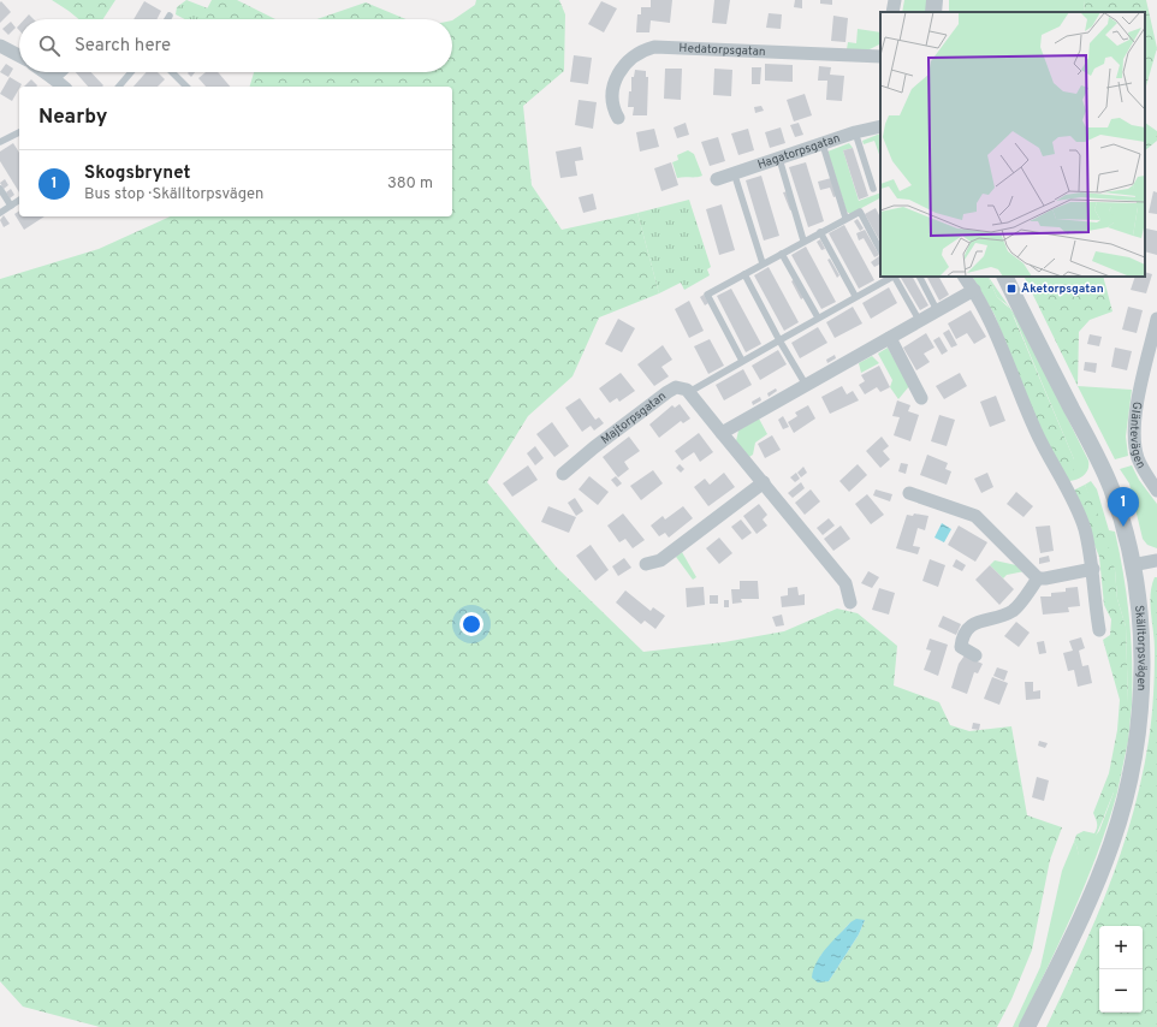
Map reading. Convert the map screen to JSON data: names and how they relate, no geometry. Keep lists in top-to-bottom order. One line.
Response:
{"streets":{"street":["Hedatorpsgatan","Hagatorpsgatan","Majtorpsgatan","Gläntevägen","Skälltorpsvägen"]},"places":{"transit":["Åketorpsgatan"]},"page":{"search":"Search here","heading":"Nearby","list":[{"mark":"1","name":"Skogsbrynet","note":"Bus stop · Skälltorpsvägen","value":"380 m"}],"pins":"1","map_buttons":["+","−"]}}
